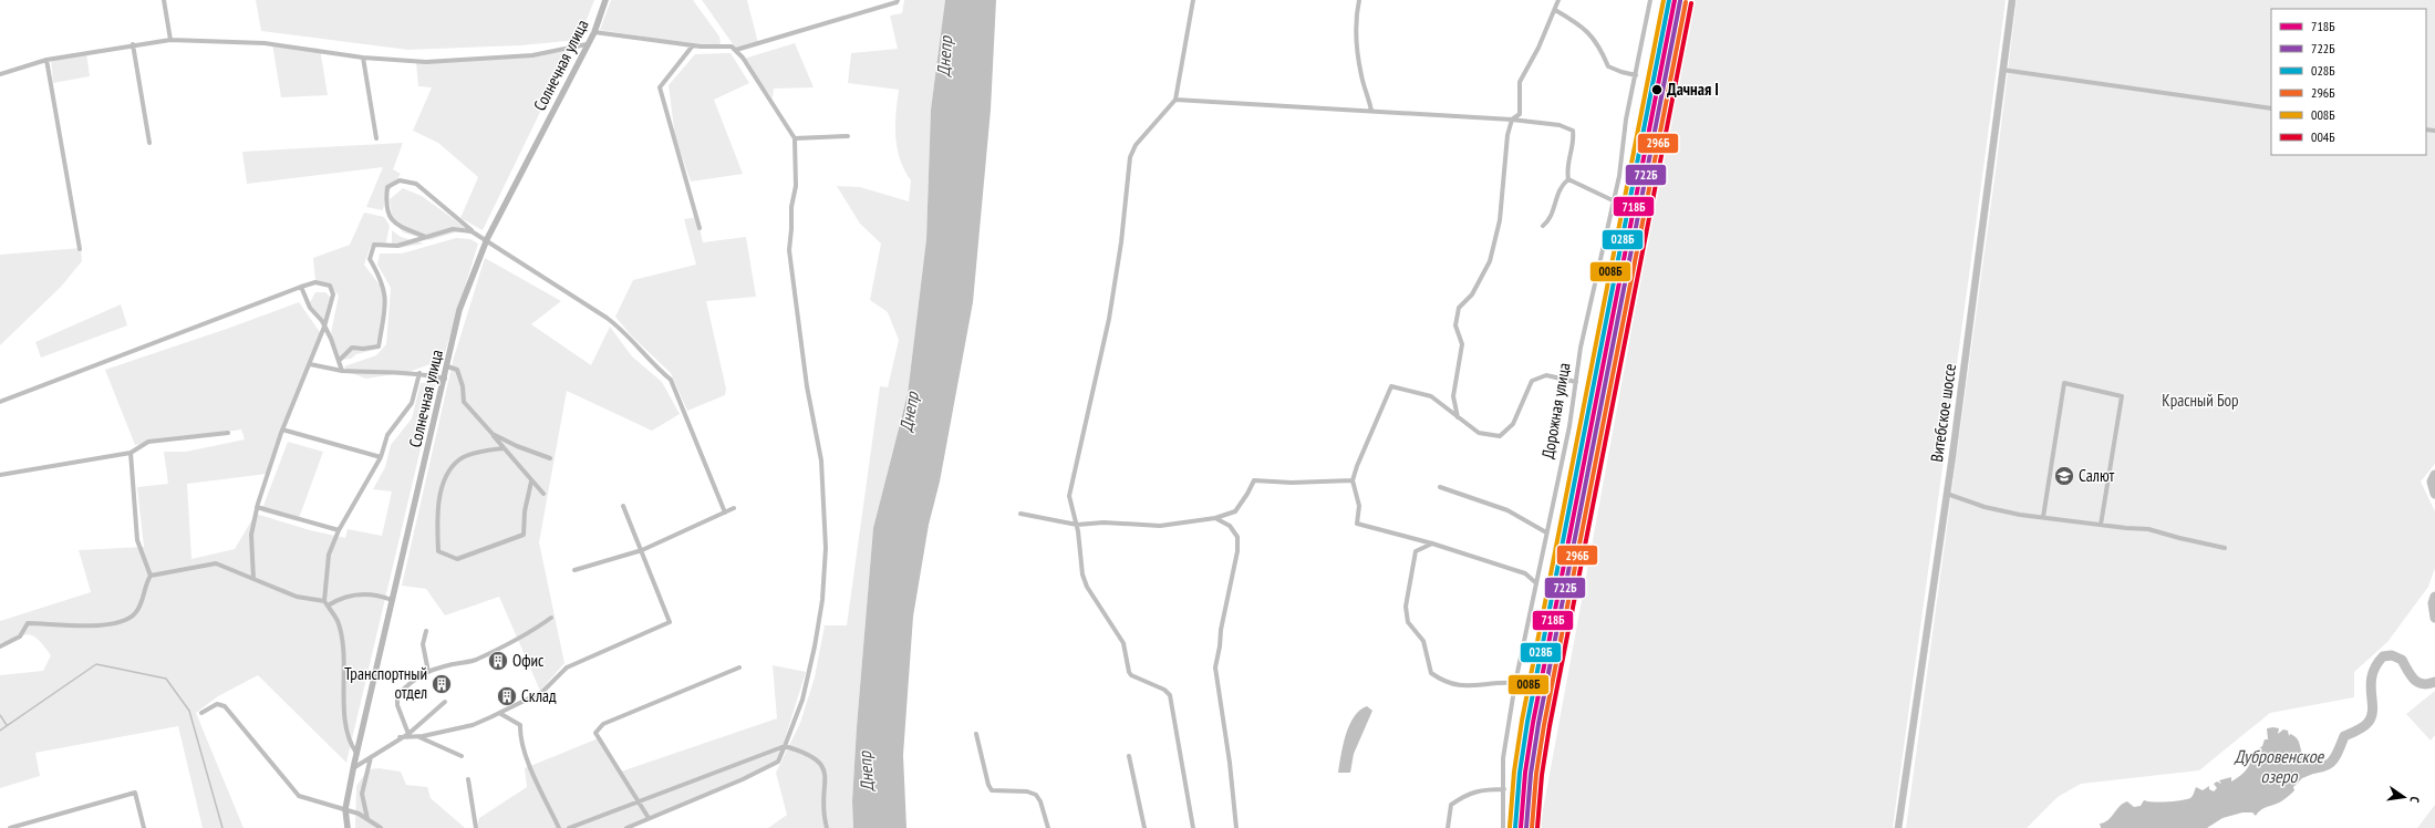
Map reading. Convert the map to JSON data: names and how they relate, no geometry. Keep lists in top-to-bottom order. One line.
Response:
{"streets":{"main road":["Витебское шоссе"],"street":["Солнечная улица","Дорожная улица"]},"water":["Днепр","Дубровенское озеро"],"parks":["Красный Бор"],"places":{"other":["Дачная I"],"school or university":["Салют"],"building":["Офис","Транспортный отдел","Склад"]},"lines":["transit line 718Б","transit line 028Б","transit line 008Б","transit line 722Б","transit line 296Б","transit line 004Б"],"legend":["718Б","722Б","028Б","296Б","008Б","004Б"],"north":"right"}
